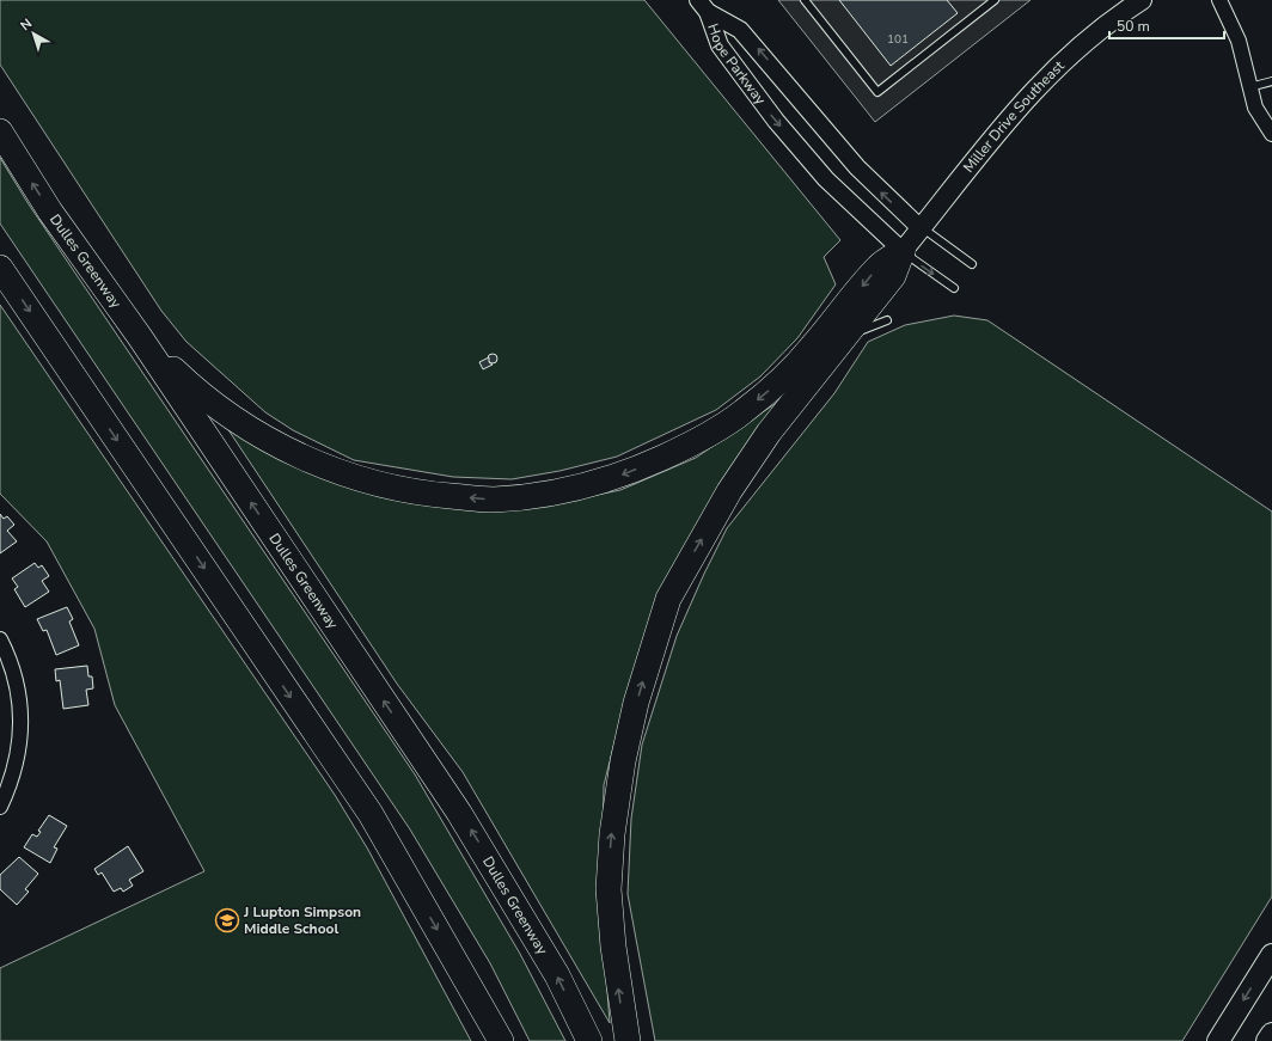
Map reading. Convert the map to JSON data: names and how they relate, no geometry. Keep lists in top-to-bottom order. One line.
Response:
{"streets":{"highway":["Dulles Greenway"],"main road":["Miller Drive Southeast"],"street":["Hope Parkway"]},"crossings":[["Hope Parkway","Miller Drive Southeast"]],"places":{"school or university":["J Lupton Simpson Middle School"]},"house_numbers":["101"],"scale_bar":"50 m","north":"top left"}
